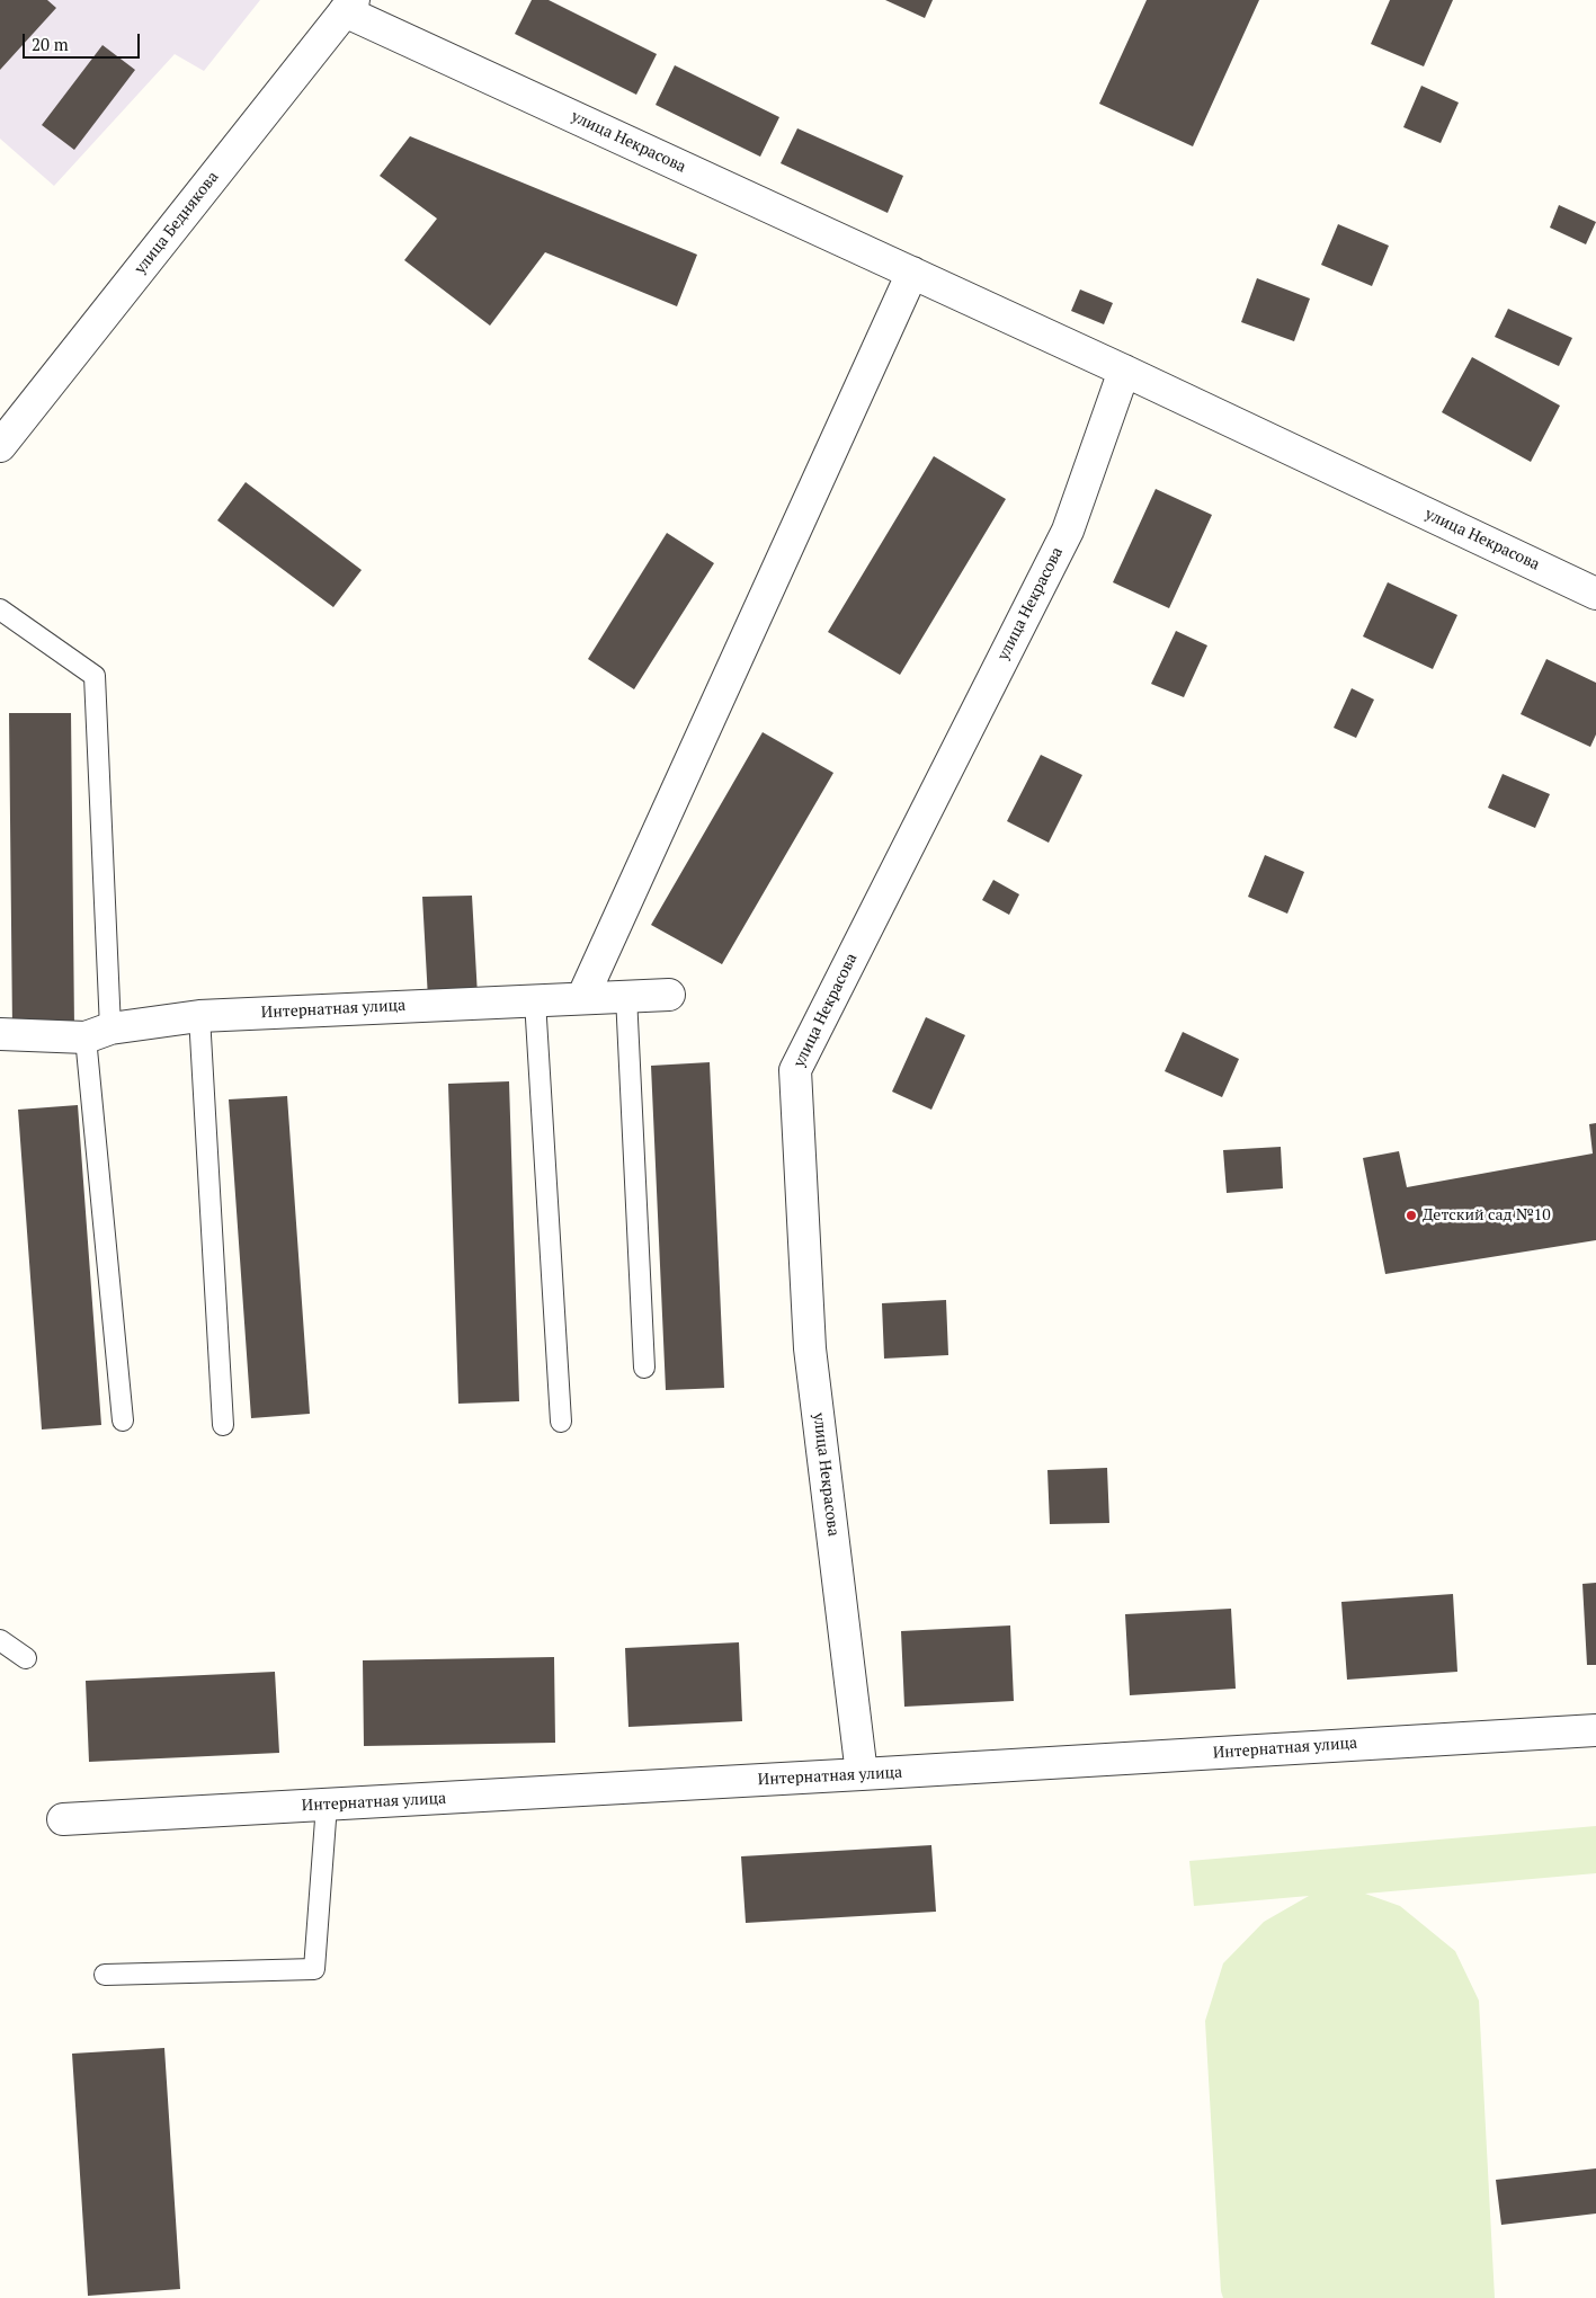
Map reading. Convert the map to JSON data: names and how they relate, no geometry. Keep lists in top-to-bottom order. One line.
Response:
{"streets":{"street":["улица Некрасова","улица Беднякова","Интернатная улица"]},"crossings":[["улица Некрасова","улица Беднякова"],["улица Некрасова","Интернатная улица"]],"places":["Детский сад №10"],"scale_bar":"20 m"}
